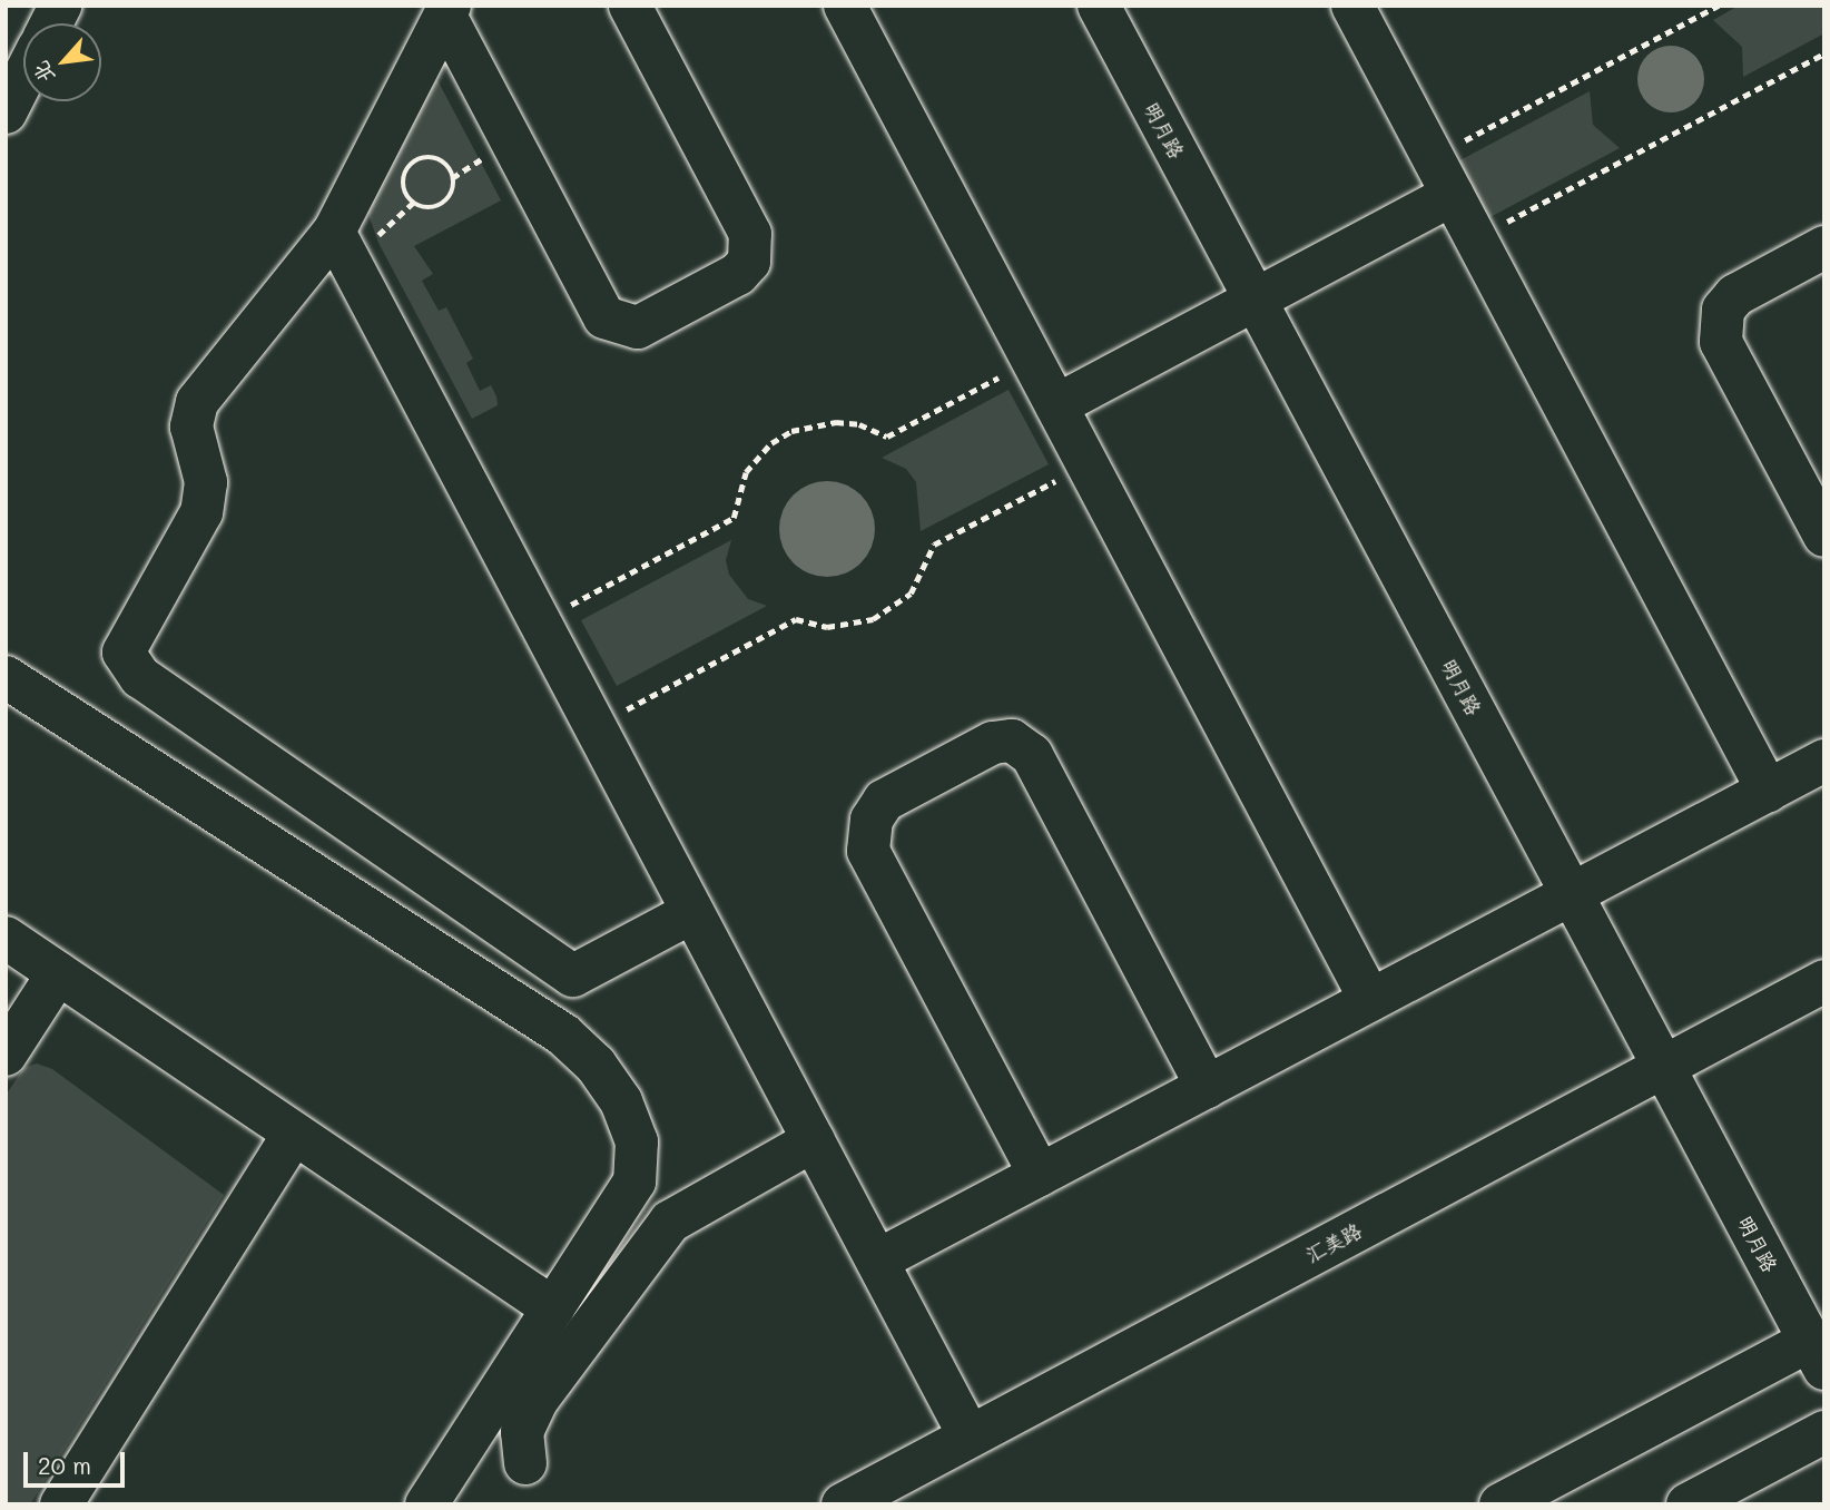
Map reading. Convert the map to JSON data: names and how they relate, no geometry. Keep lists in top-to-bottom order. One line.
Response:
{"streets":{"street":["明月路","汇美路"]},"crossings":[["明月路","汇美路"]],"scale_bar":"20 m","north":"bottom left"}
